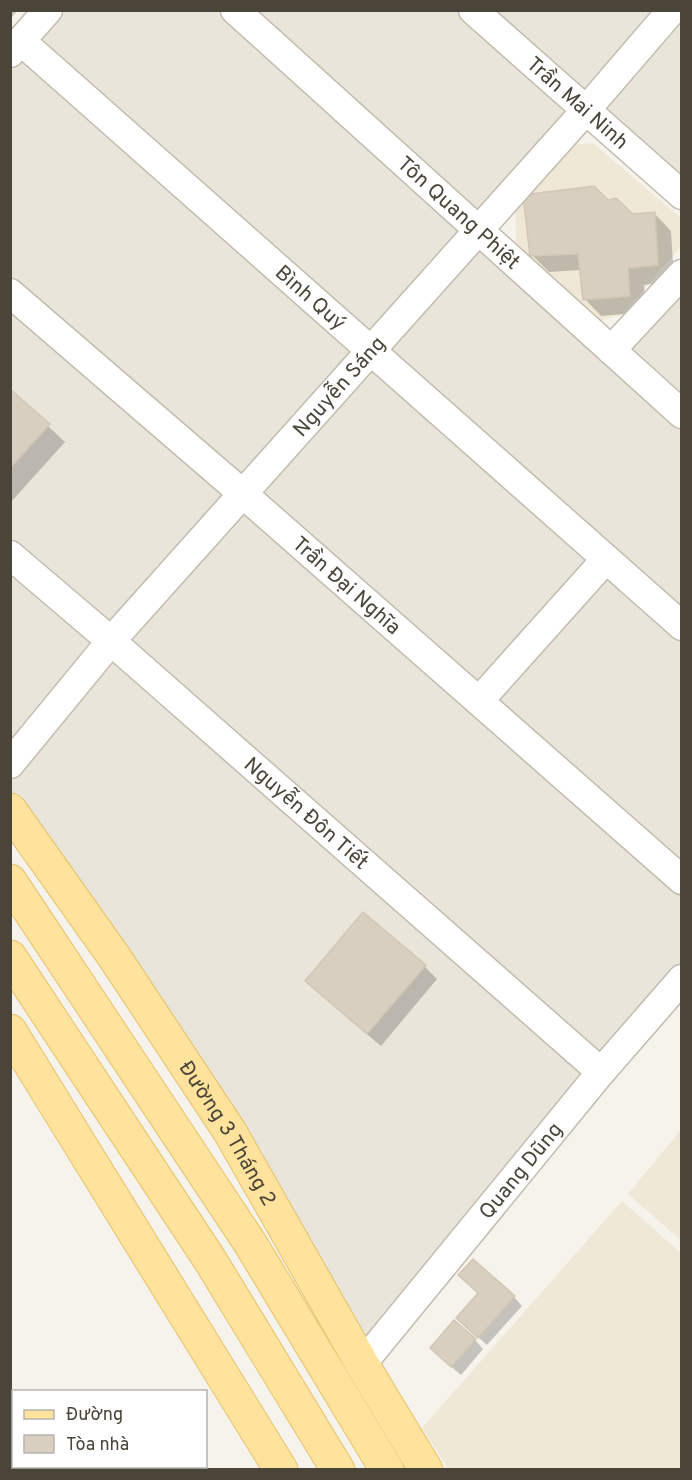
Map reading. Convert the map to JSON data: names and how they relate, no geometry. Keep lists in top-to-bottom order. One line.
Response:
{"streets":{"main road":["Đường 3 Tháng 2"],"street":["Trần Mai Ninh","Tôn Quang Phiệt","Bình Quý","Nguyễn Sáng","Trần Đại Nghĩa","Nguyễn Đôn Tiết","Quang Dũng"]},"crossings":[["Trần Mai Ninh","Nguyễn Sáng"],["Tôn Quang Phiệt","Nguyễn Sáng"],["Bình Quý","Nguyễn Sáng"],["Nguyễn Sáng","Trần Đại Nghĩa"],["Nguyễn Sáng","Nguyễn Đôn Tiết"],["Nguyễn Đôn Tiết","Quang Dũng"],["Đường 3 Tháng 2","Quang Dũng"]],"legend":["Đường","Tòa nhà"]}
